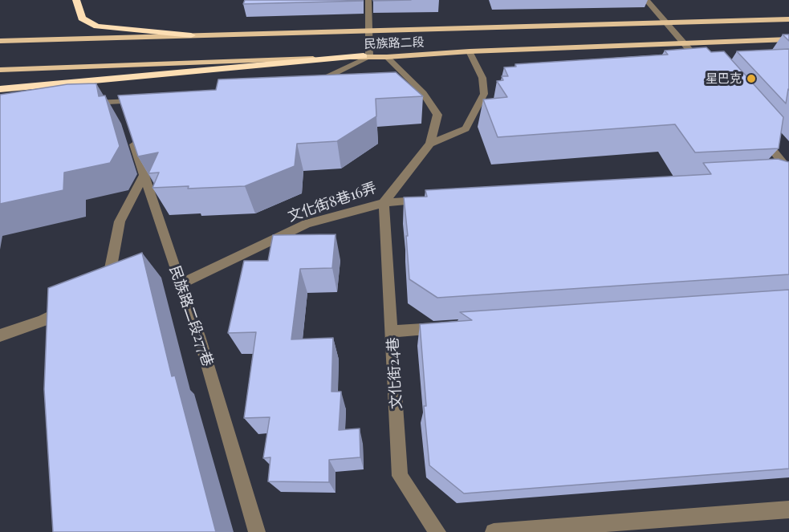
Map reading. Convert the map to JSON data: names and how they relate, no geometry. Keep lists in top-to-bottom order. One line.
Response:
{"streets":{"main road":["民族路二段"],"street":["文化街8巷16弄","民族路二段277巷","文化街24巷"]},"crossings":[["民族路二段","文化街8巷16弄"],["文化街8巷16弄","民族路二段277巷"],["文化街8巷16弄","文化街24巷"]],"places":["星巴克"]}
